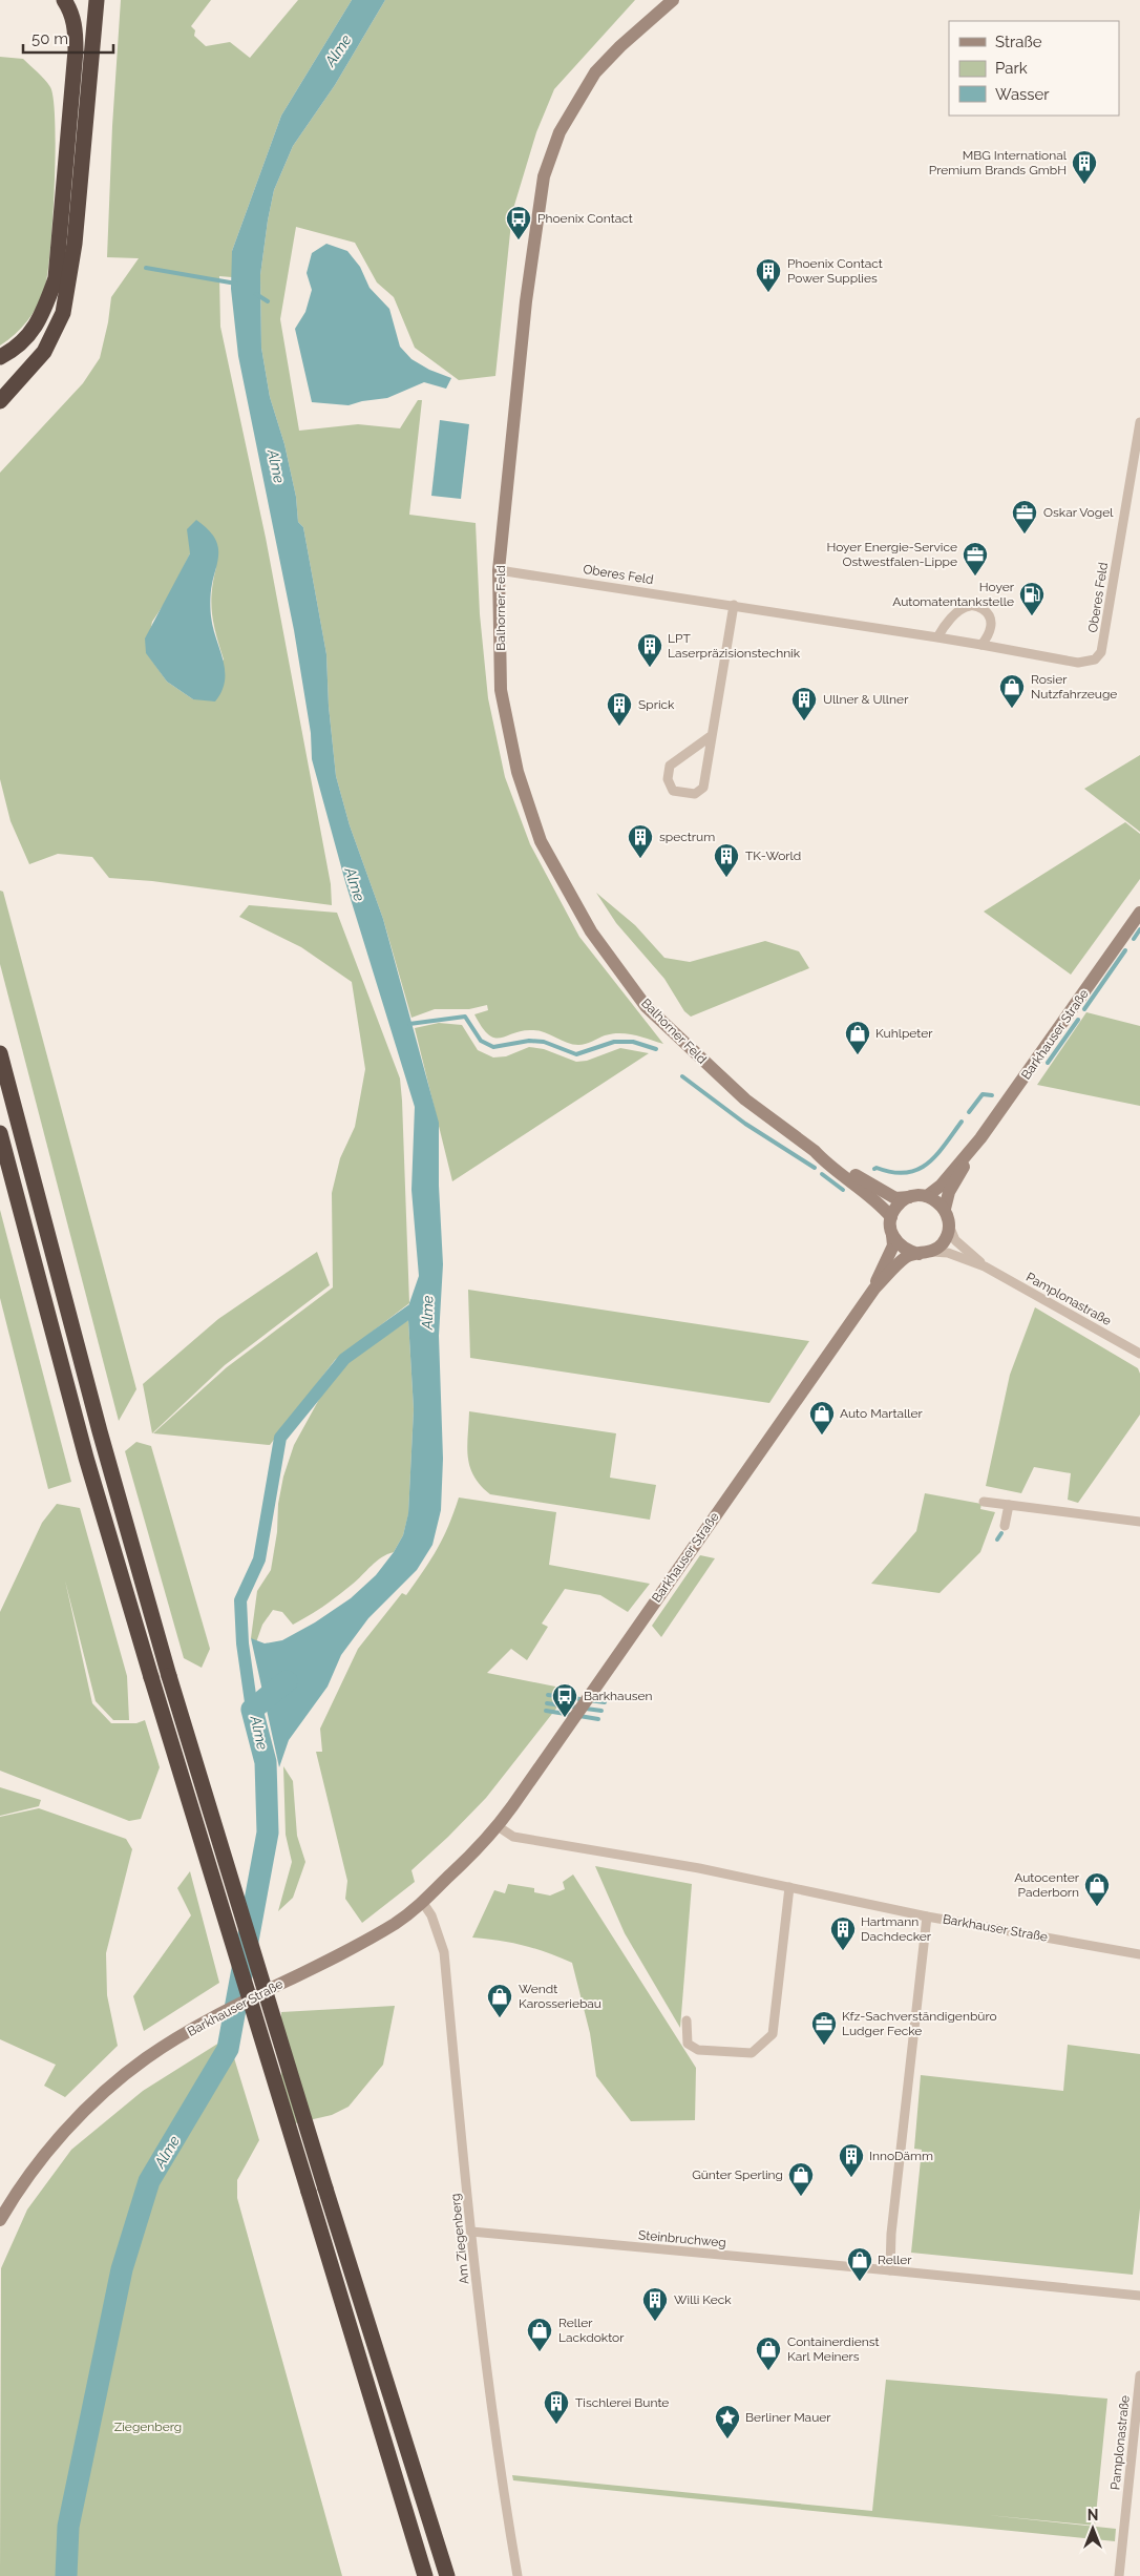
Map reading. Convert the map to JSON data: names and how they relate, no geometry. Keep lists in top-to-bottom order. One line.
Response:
{"streets":{"street":["Oberes Feld","Balhorner Feld","Barkhauser Straße","Pamplonastraße","Am Ziegenberg","Steinbruchweg"]},"crossings":[["Oberes Feld","Balhorner Feld"],["Balhorner Feld","Barkhauser Straße"],["Barkhauser Straße","Am Ziegenberg"],["Am Ziegenberg","Steinbruchweg"]],"water":["Alme"],"parks":["Ziegenberg"],"places":{"building":["MBG International Premium Brands GmbH","Phoenix Contact Power Supplies","LPT Laserpräzisionstechnik","Ullner & Ullner","Sprick","spectrum","TK-World","Hartmann Dachdecker","InnoDämm","Willi Keck","Tischlerei Bunte"],"bus stop":["Phoenix Contact","Barkhausen"],"office":["Oskar Vogel","Hoyer Energie-Service Ostwestfalen-Lippe","Kfz-Sachverständigenbüro Ludger Fecke"],"fuel station":["Hoyer Automatentankstelle"],"shop":["Rosier Nutzfahrzeuge","Kuhlpeter","Auto Martaller","Autocenter Paderborn","Wendt Karosseriebau","Günter Sperling","Reller","Reller Lackdoktor","Containerdienst Karl Meiners"],"place":["Berliner Mauer"]},"legend":["Straße","Park","Wasser"],"scale_bar":"50 m","north":"top"}
